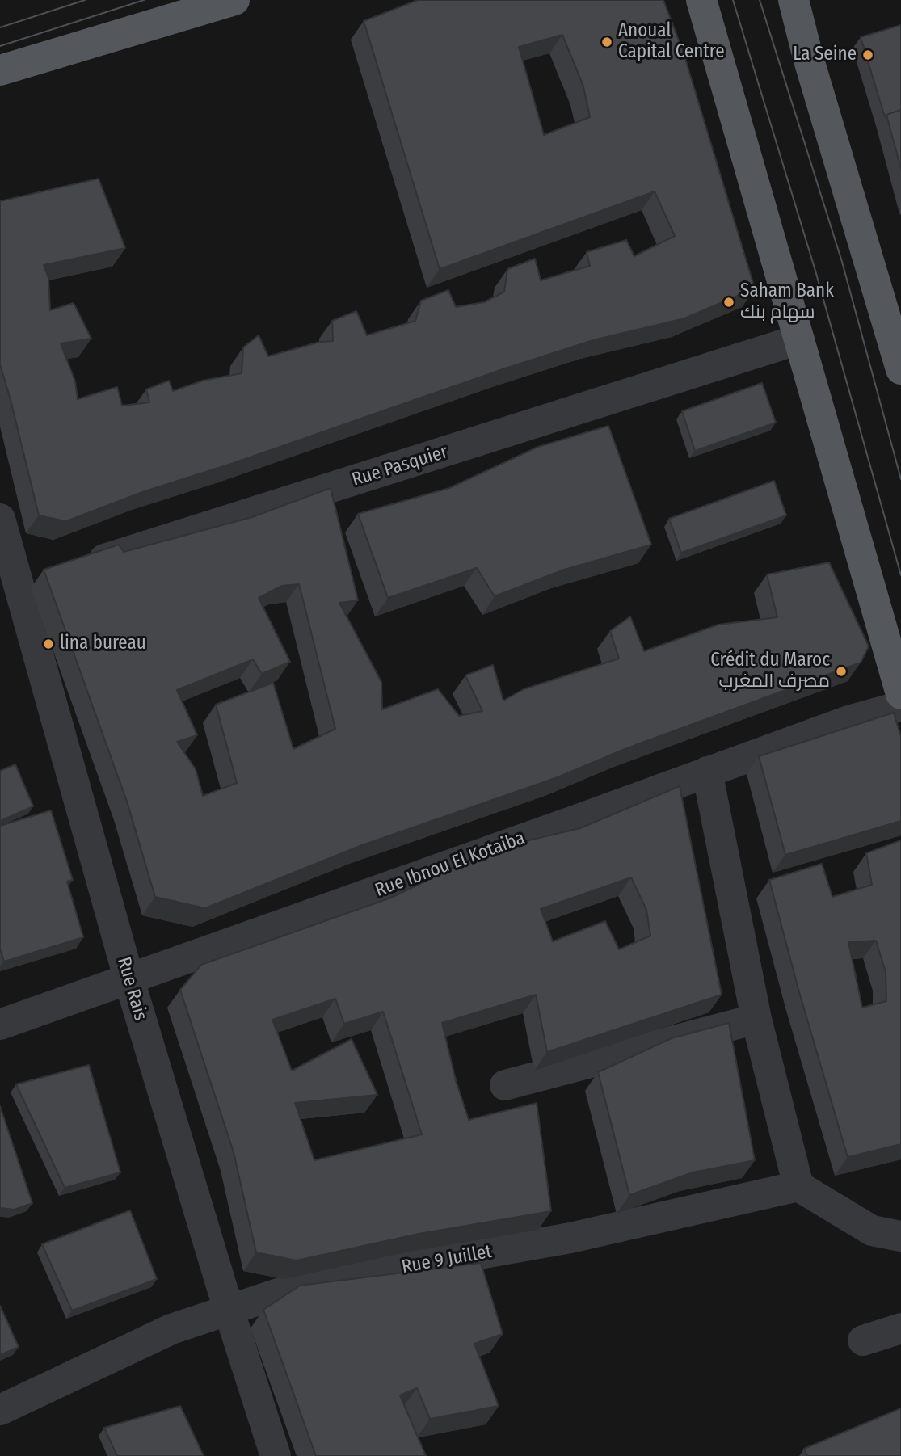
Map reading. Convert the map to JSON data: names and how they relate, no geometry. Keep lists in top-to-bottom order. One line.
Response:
{"streets":{"street":["Rue Pasquier","Rue Ibnou El Kotaiba","Rue Rais","Rue 9 Juillet"]},"crossings":[["Rue Ibnou El Kotaiba","Rue Rais"],["Rue Rais","Rue 9 Juillet"]],"places":["Anoual Capital Centre","La Seine","Saham Bank سهام بنك","lina bureau","Crédit du Maroc مصرف المغرب"]}
